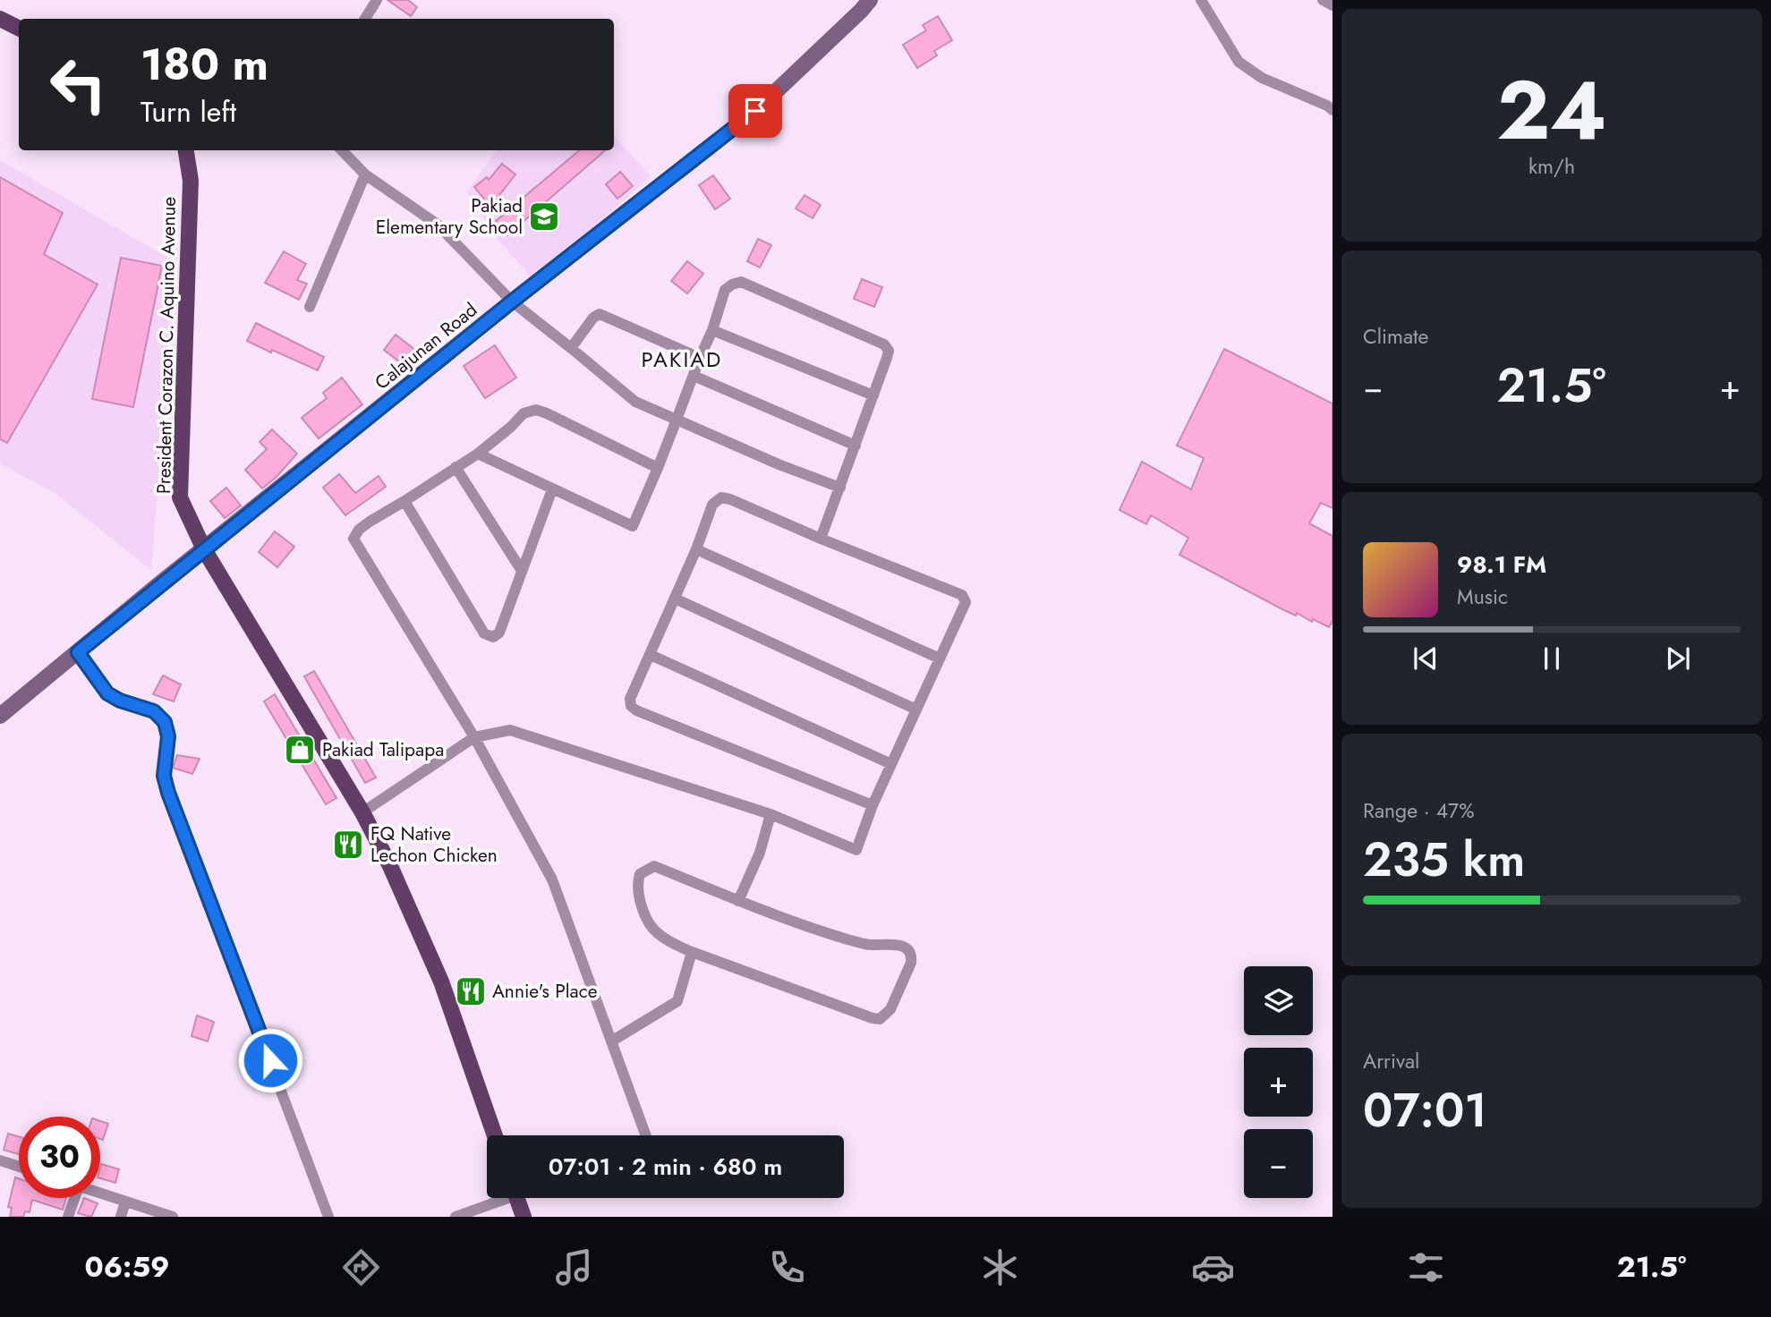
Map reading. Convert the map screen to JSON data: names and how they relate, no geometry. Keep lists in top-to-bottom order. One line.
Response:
{"streets":{"main road":["President Corazon C. Aquino Avenue","Calajunan Road"]},"crossings":[["President Corazon C. Aquino Avenue","Calajunan Road"]],"districts":["PAKIAD"],"places":{"school or university":["Pakiad Elementary School"],"shop":["Pakiad Talipapa"],"restaurant":["FQ Native Lechon Chicken","Annie's Place"]},"page":{"tile":[["24","km/h"],"Climate",["Range · 47%","235 km"],["Arrival","07:01"]],"turn":["180 m","Turn left"],"heat":["−","21.5°","+"],"song":["98.1 FM","Music"],"map_buttons":["+","−"],"limit":"30","trip":"07:01 · 2 min · 680 m","tabs":["06:59","21.5°"]}}
